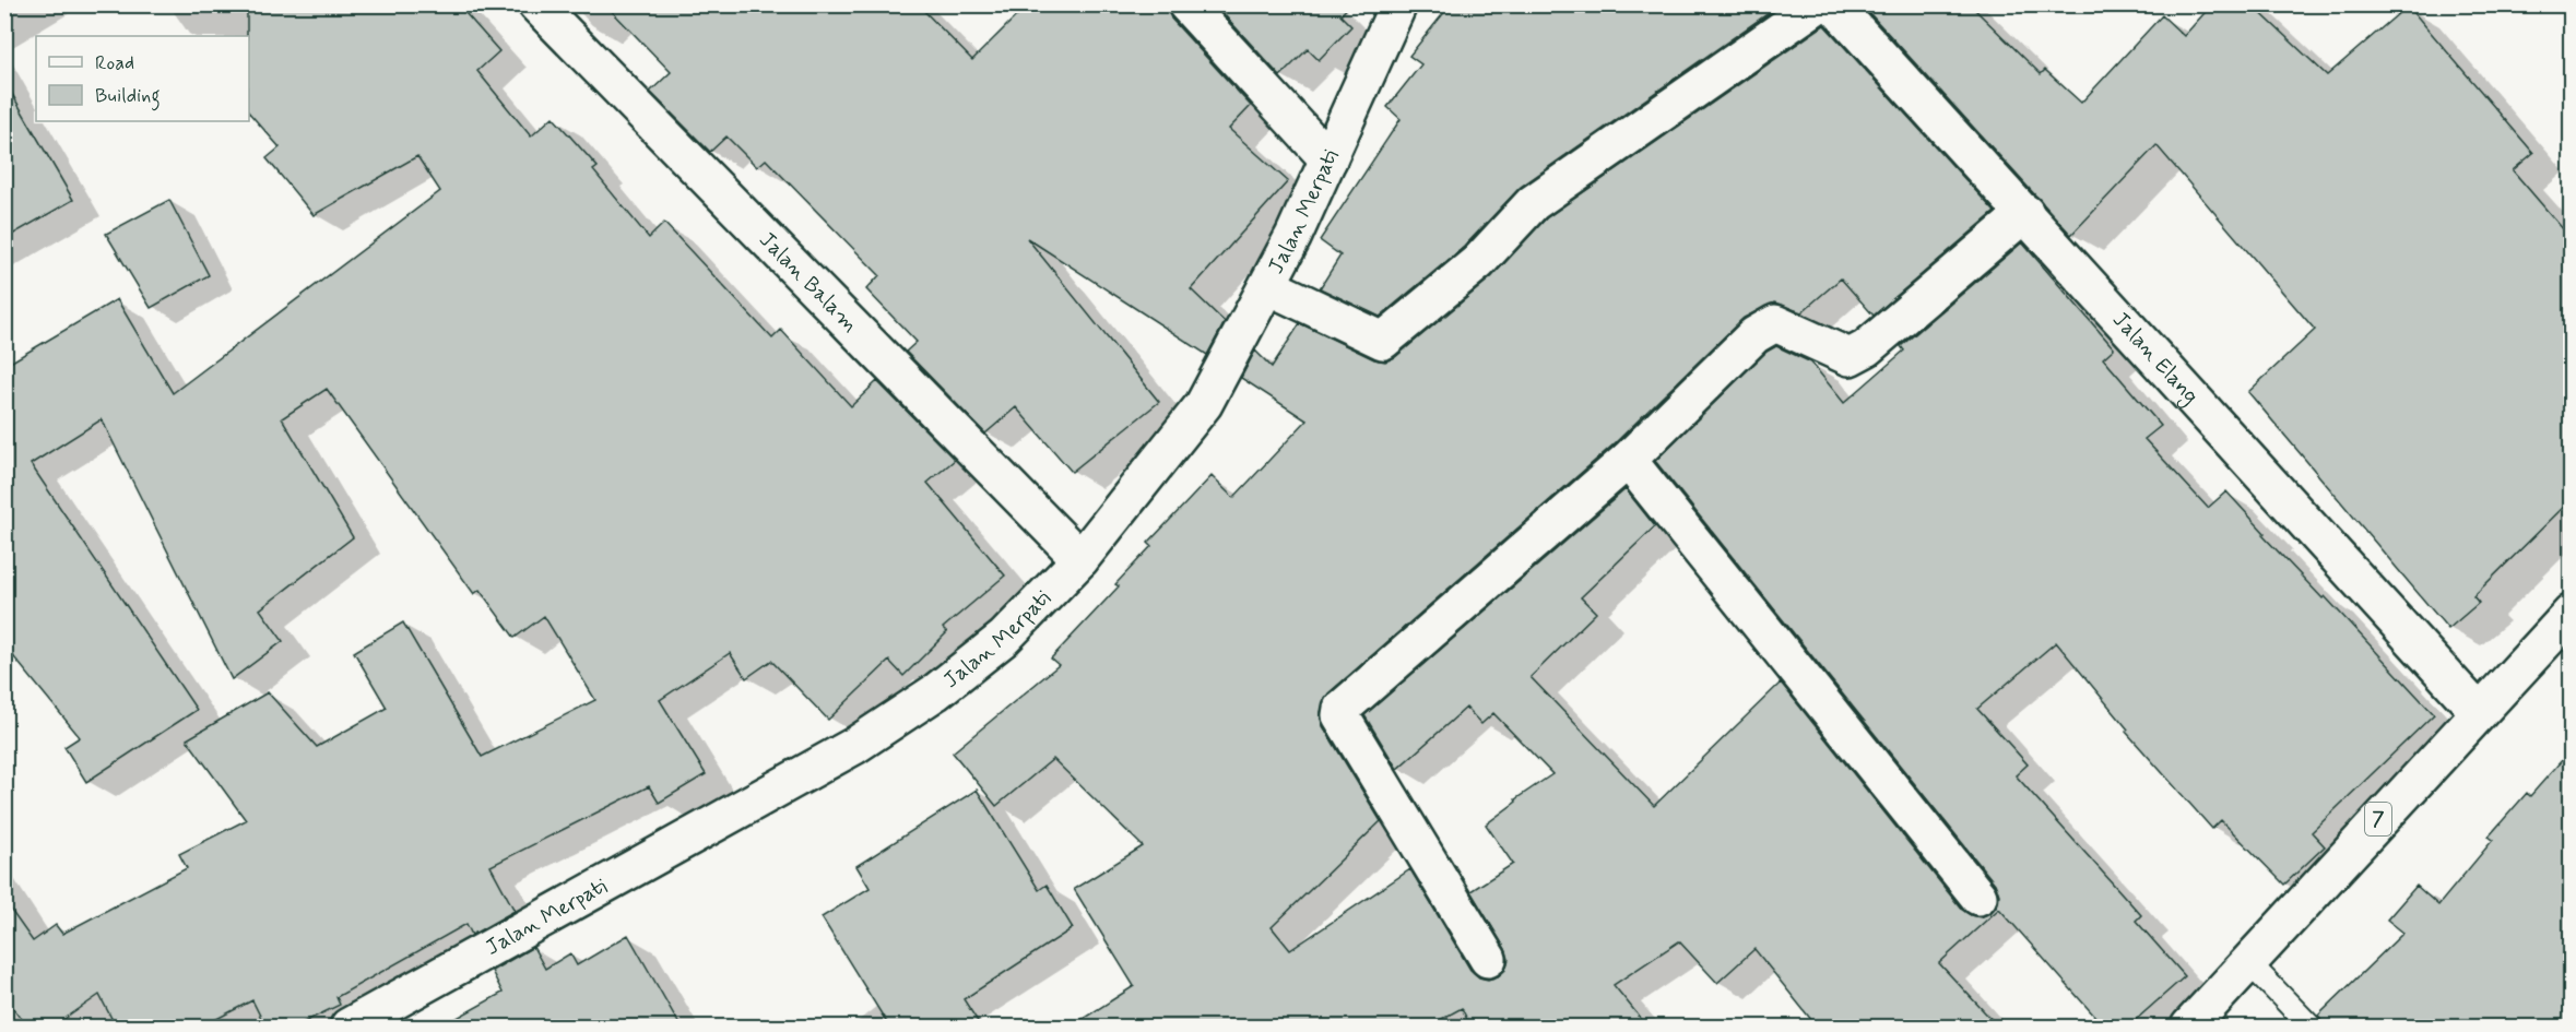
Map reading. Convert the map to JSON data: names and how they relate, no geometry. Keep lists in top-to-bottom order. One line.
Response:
{"streets":{"main road":["Jalan Merpati","Jalan Balam","Jalan Elang","7"]},"crossings":[["Jalan Merpati","Jalan Balam"],["Jalan Elang","7"]],"legend":["Road","Building"]}
